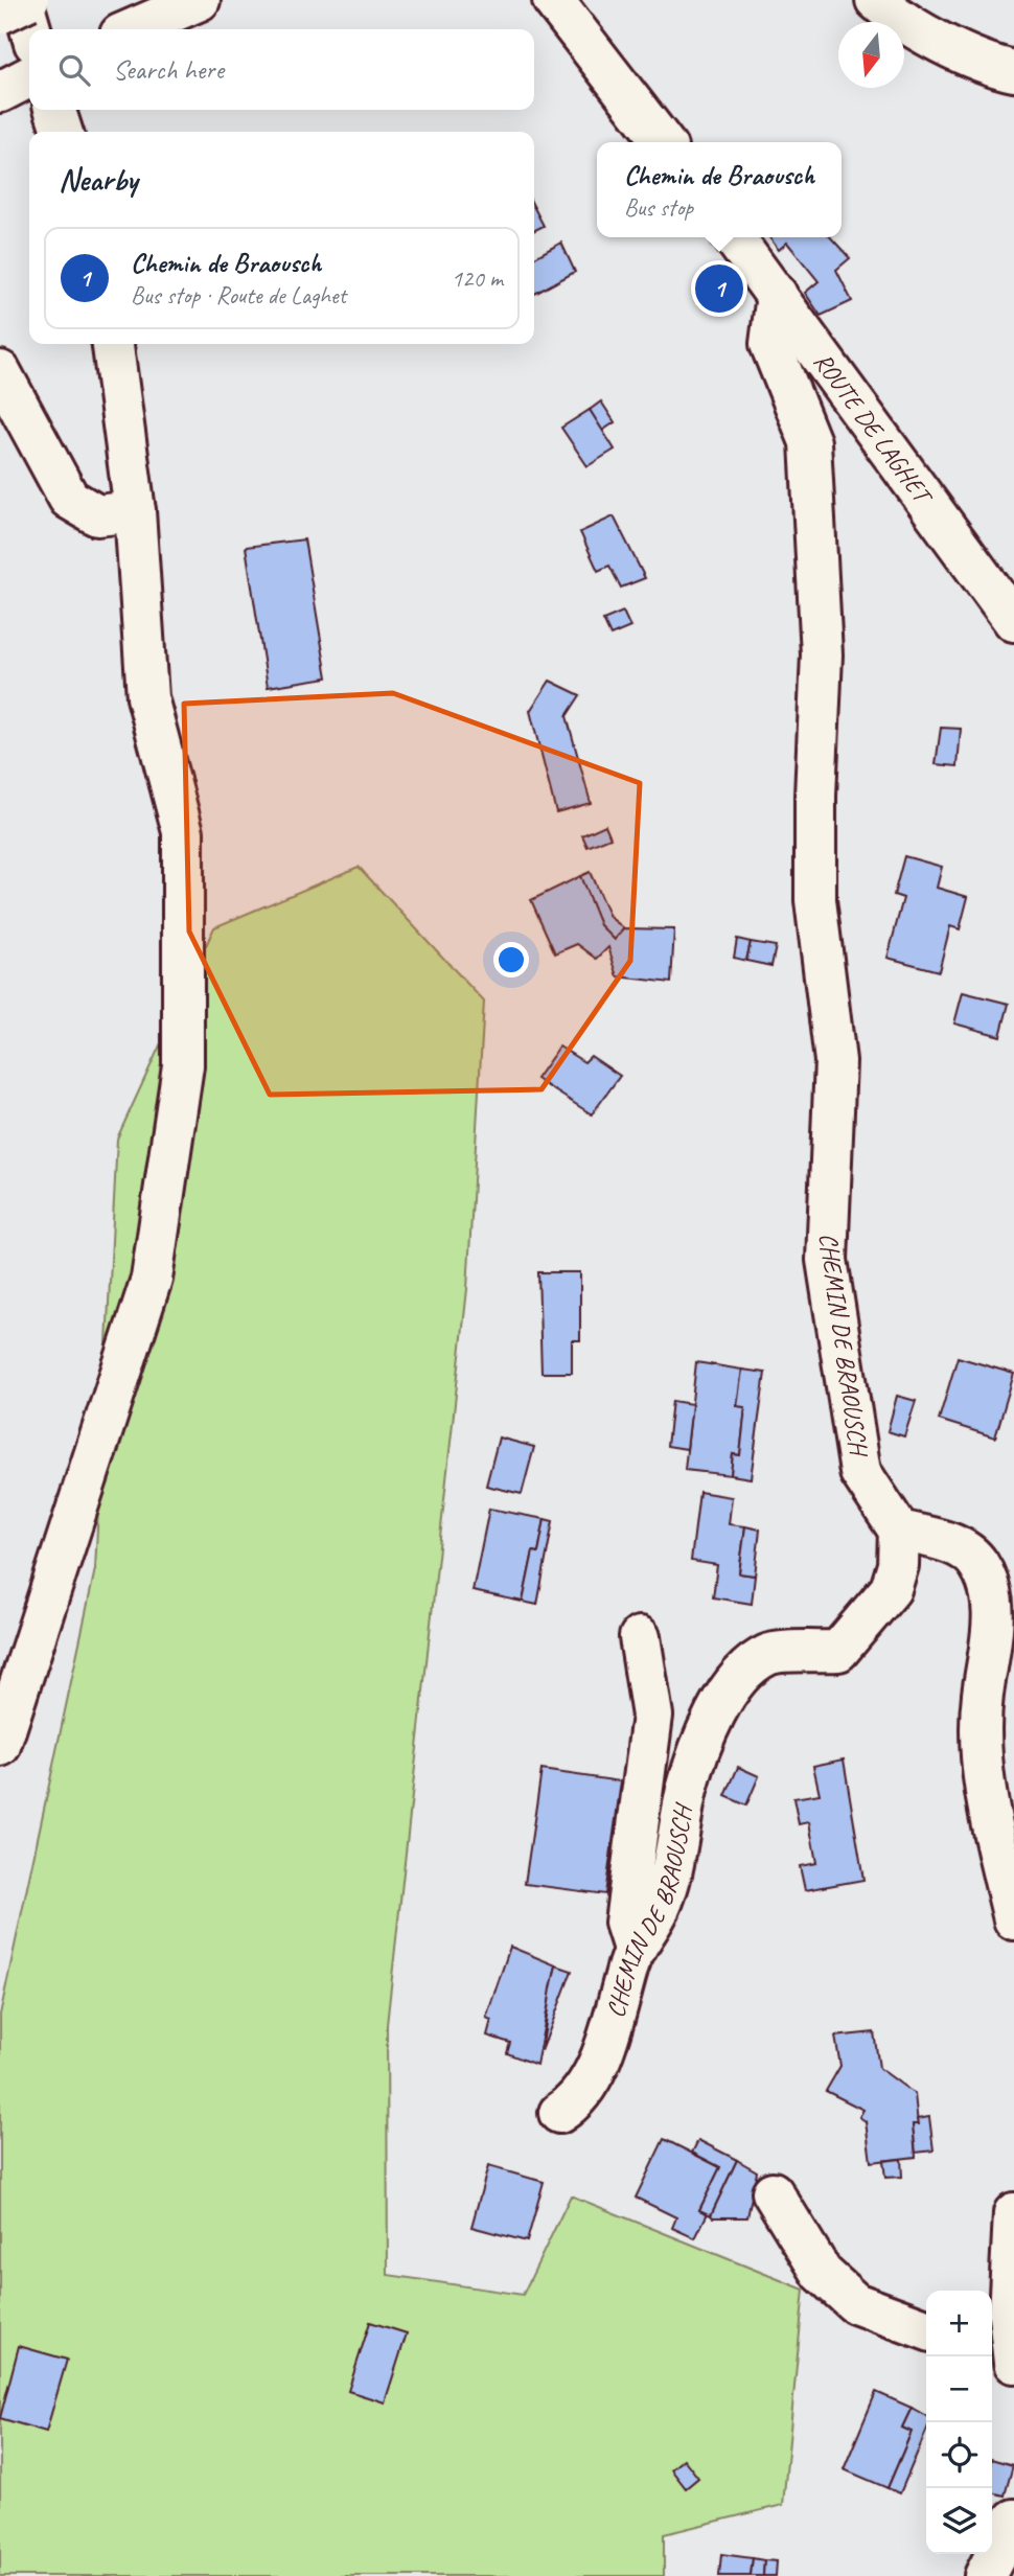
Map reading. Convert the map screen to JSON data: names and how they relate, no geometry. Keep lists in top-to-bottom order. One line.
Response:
{"streets":{"main road":["ROUTE DE LAGHET","CHEMIN DE BRAOUSCH"]},"crossings":[["ROUTE DE LAGHET","CHEMIN DE BRAOUSCH"]],"north":"bottom","page":{"search":"Search here","heading":"Nearby","popup":["Chemin de Braousch","Bus stop"],"list":[{"mark":"1","name":"Chemin de Braousch","note":"Bus stop · Route de Laghet","value":"120 m"}],"pins":"1","map_buttons":["+","−"]}}
